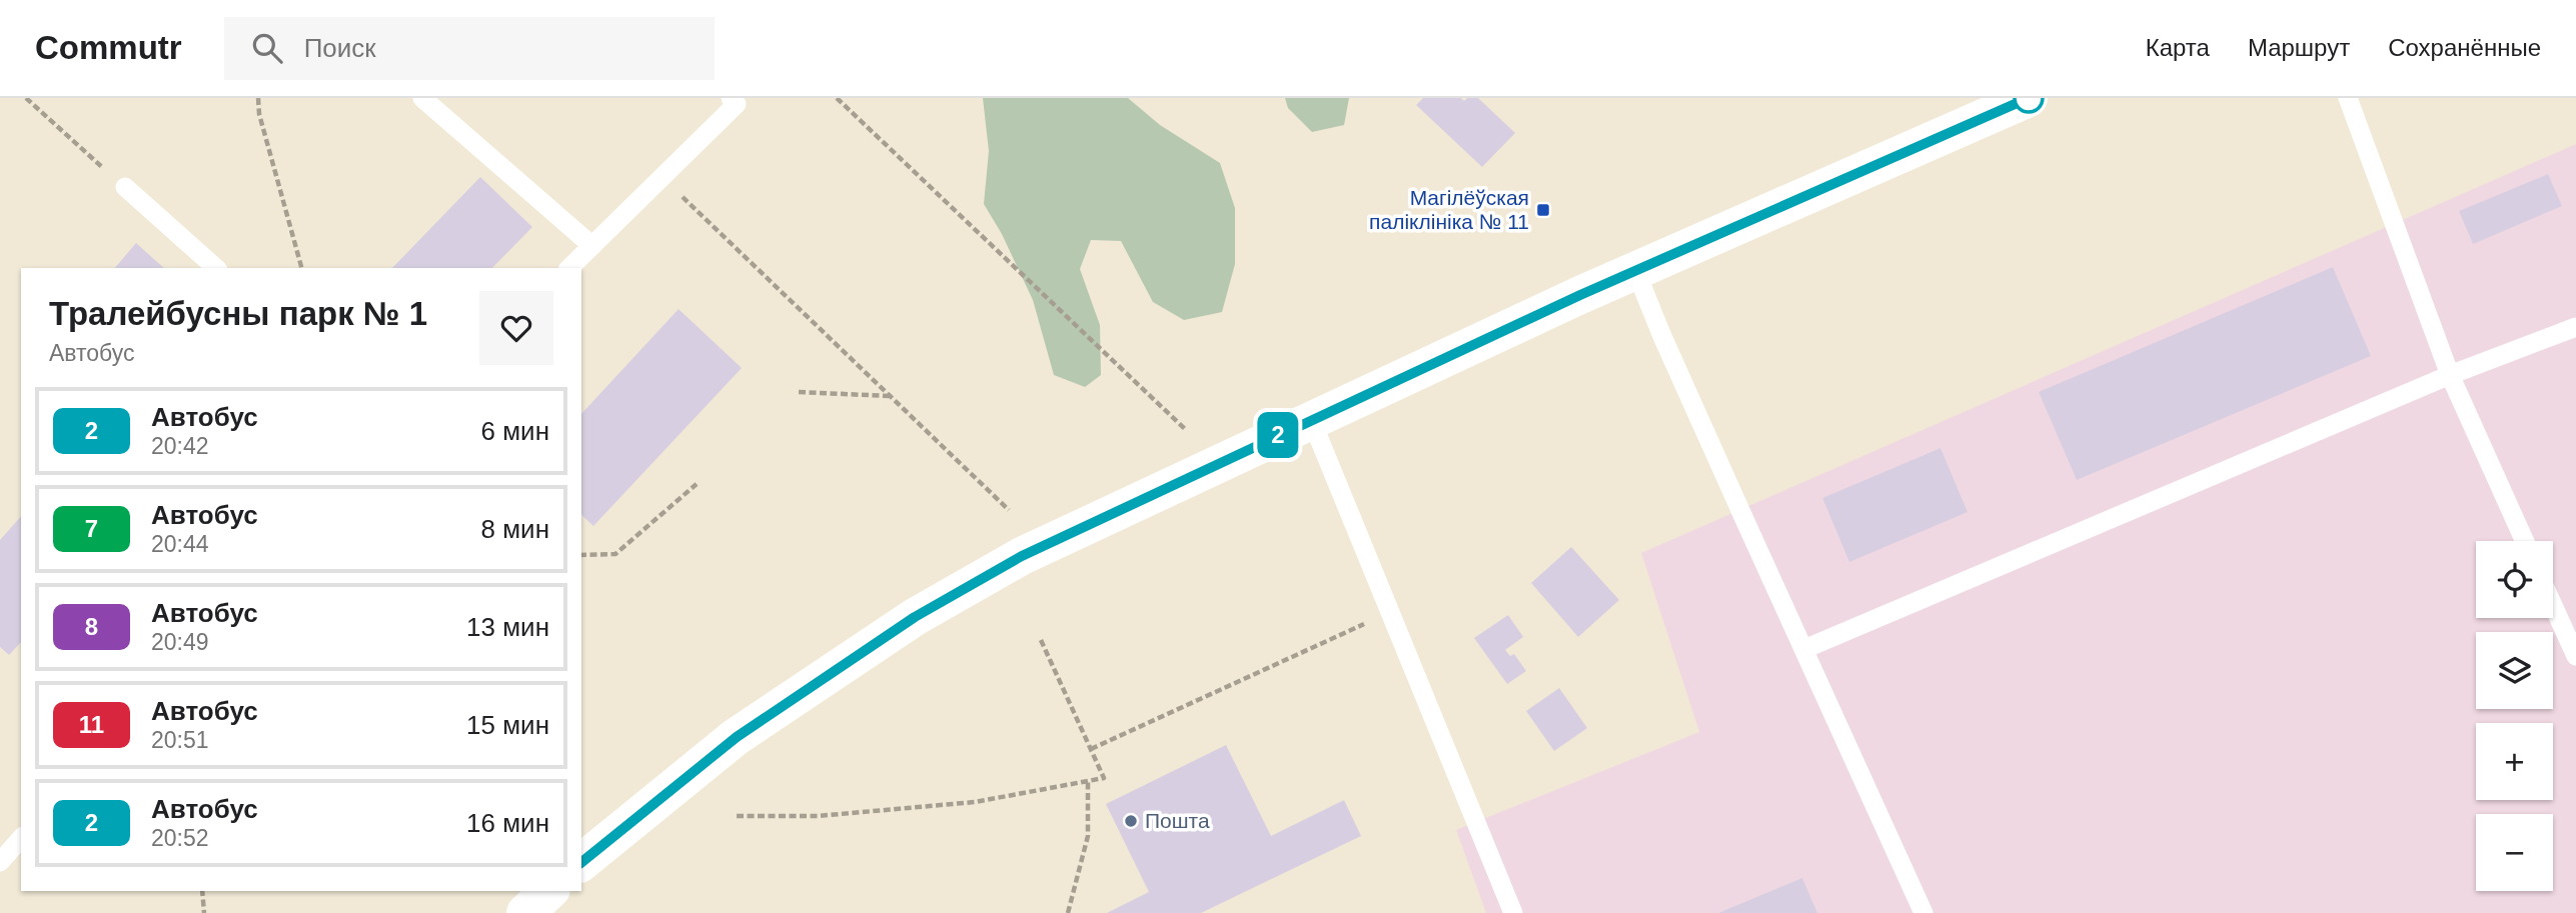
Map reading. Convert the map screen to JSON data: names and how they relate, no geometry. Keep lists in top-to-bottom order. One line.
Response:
{"places":{"transit":["Магілёўская паліклініка № 11"],"other":["Пошта"]},"lines":["bus line 2"],"page":{"header":"Commutr","search":"Поиск","nav":["Карта","Маршрут","Сохранённые"],"on_map":"2","heading":["Тралейбусны парк № 1","Автобус"],"list":[{"mark":"2","name":"Автобус","note":"20:42","value":"6 мин"},{"mark":"7","name":"Автобус","note":"20:44","value":"8 мин"},{"mark":"8","name":"Автобус","note":"20:49","value":"13 мин"},{"mark":"11","name":"Автобус","note":"20:51","value":"15 мин"},{"mark":"2","name":"Автобус","note":"20:52","value":"16 мин"}],"map_buttons":["+","−"]}}
